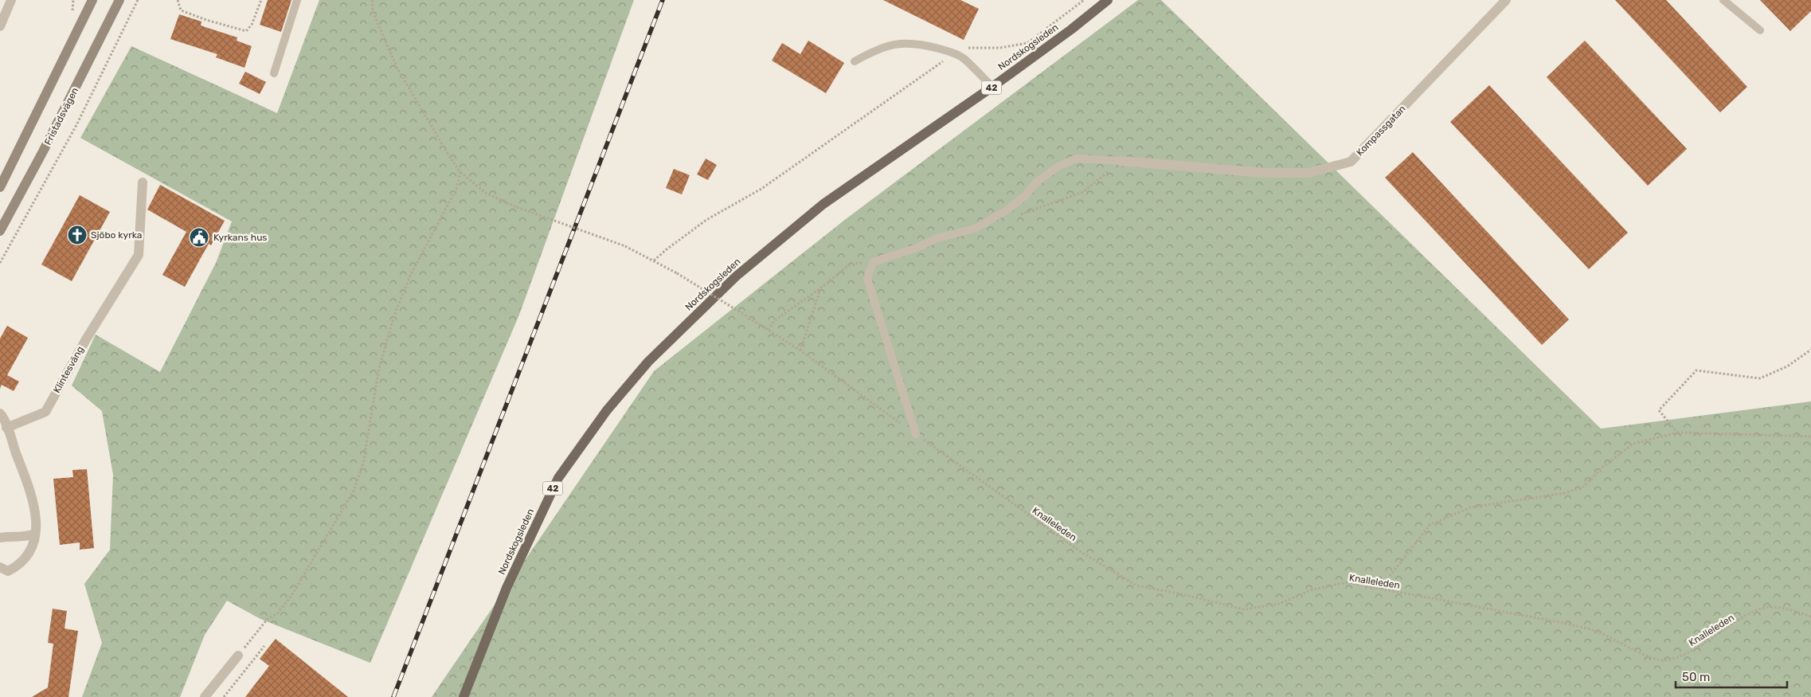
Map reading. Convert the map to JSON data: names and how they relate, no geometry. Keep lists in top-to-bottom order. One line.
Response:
{"streets":{"main road":["Nordskogsleden","42"],"street":["Fristadsvägen","Kompassgatan","Klintesväng"],"path":["Knalleleden"]},"places":{"church":["Sjöbo kyrka"],"public building":["Kyrkans hus"]},"scale_bar":"50 m"}
